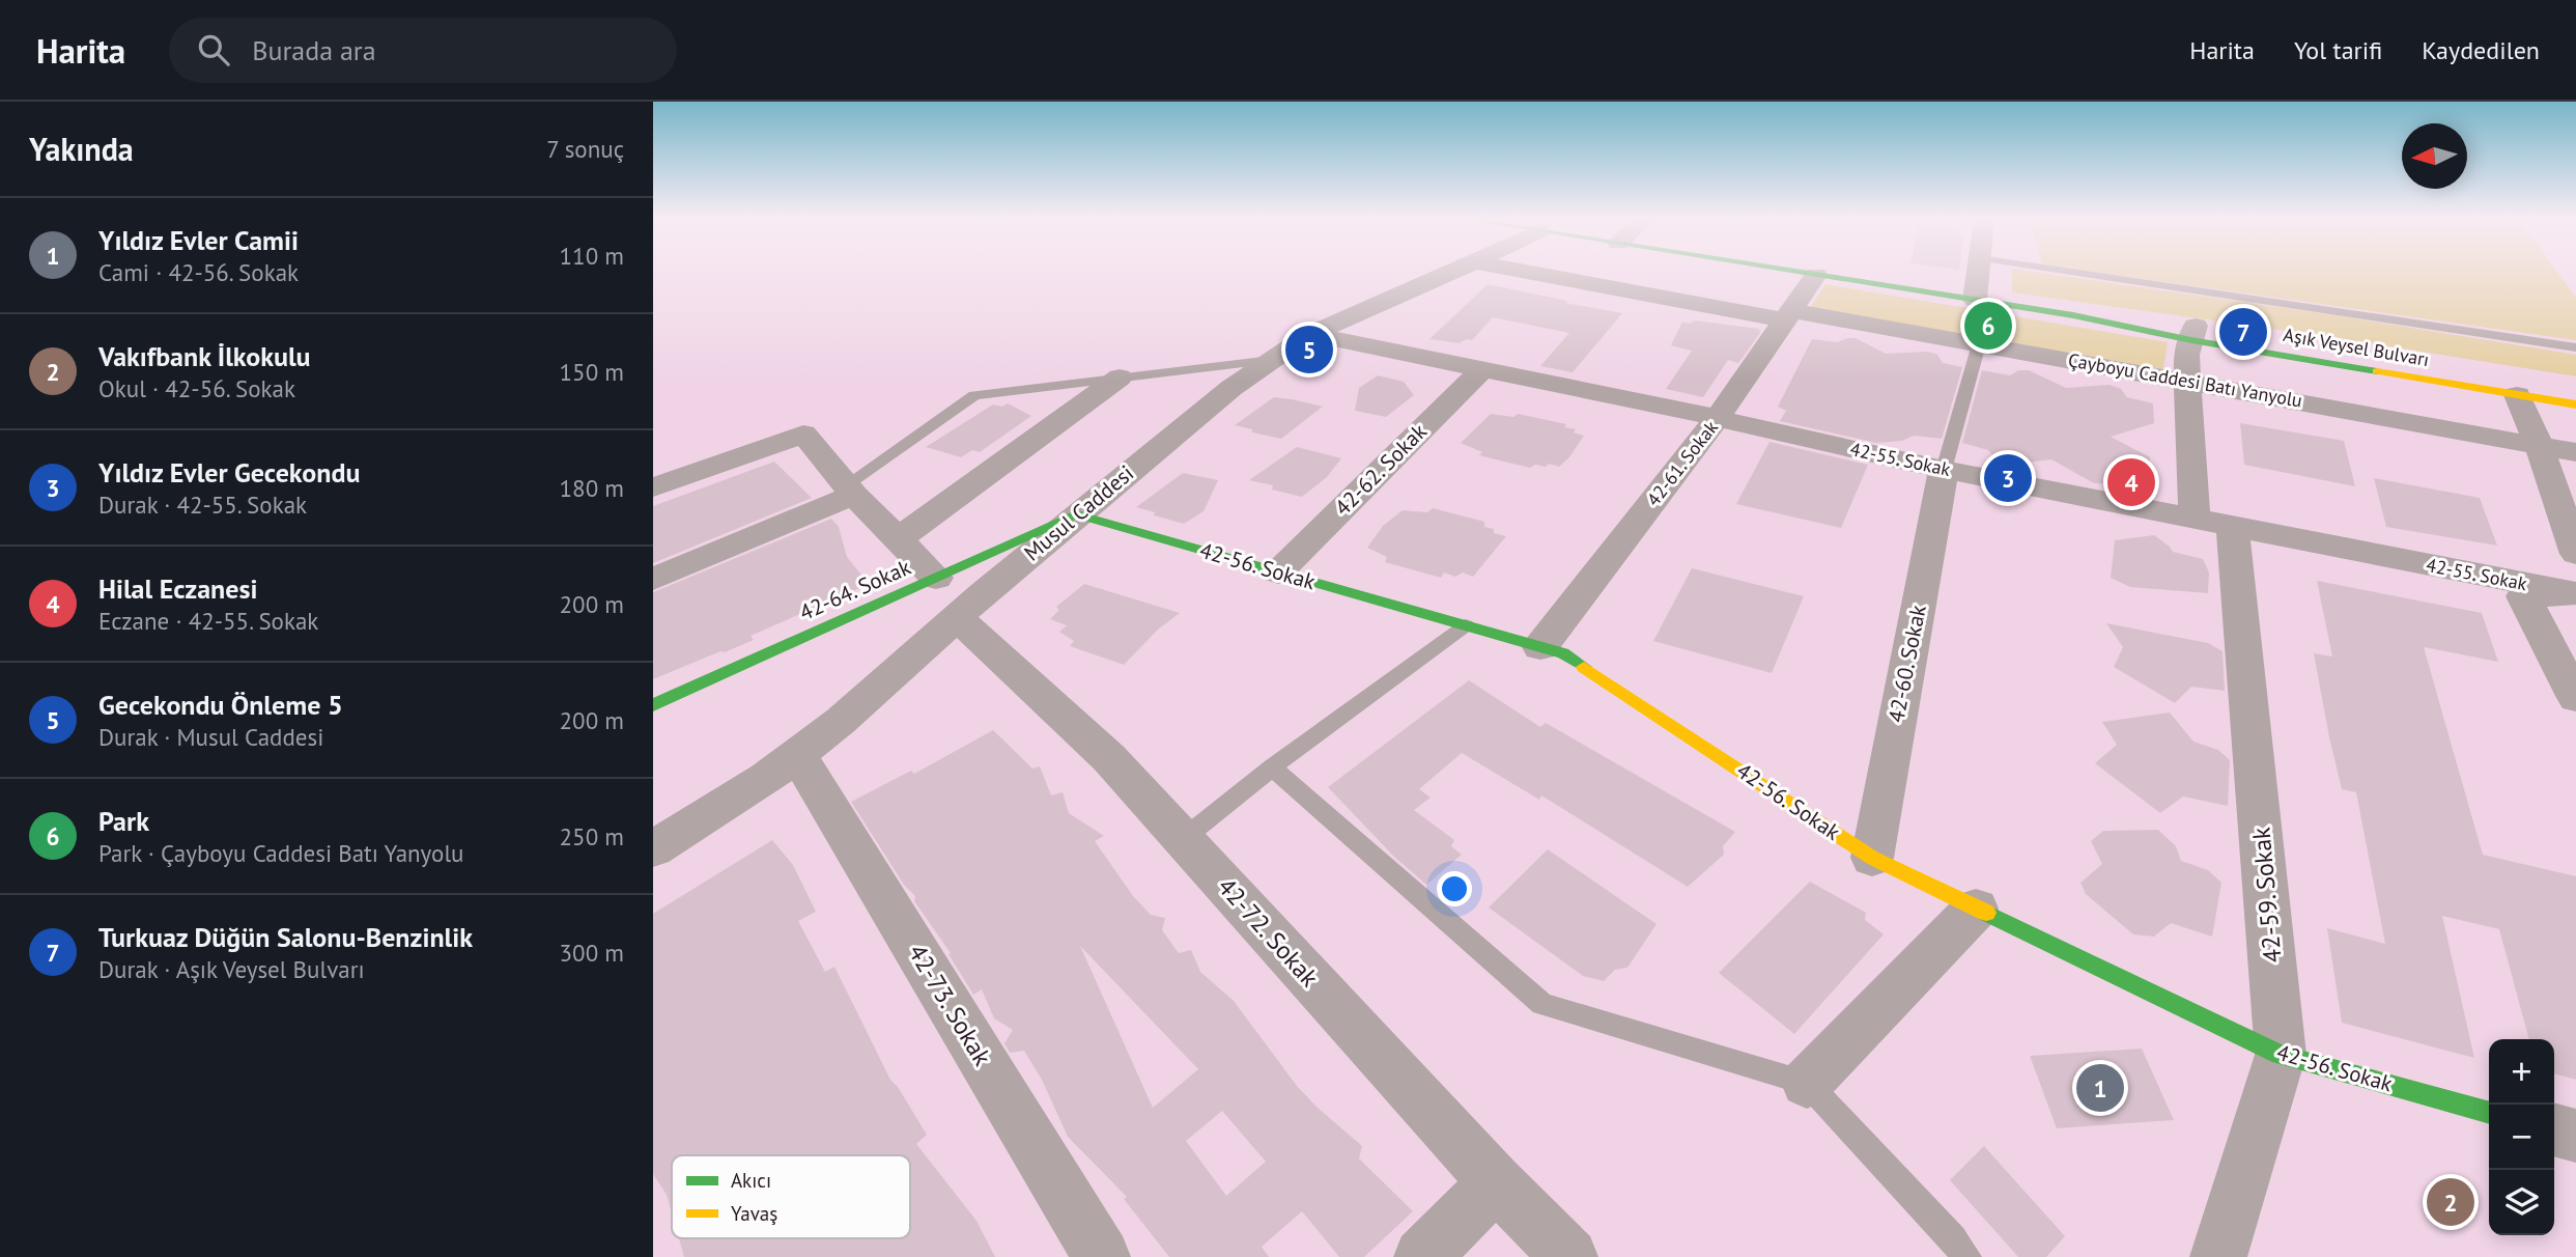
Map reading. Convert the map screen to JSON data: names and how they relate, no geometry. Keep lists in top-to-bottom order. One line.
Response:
{"streets":{"street":["Aşık Veysel Bulvarı","Çayboyu Caddesi Batı Yanyolu","42-55. Sokak","42-61. Sokak","42-62. Sokak","Musul Caddesi","42-56. Sokak","42-64. Sokak","42-60. Sokak","42-59. Sokak","42-72. Sokak","42-73. Sokak"]},"crossings":[["Aşık Veysel Bulvarı","42-61. Sokak"],["Aşık Veysel Bulvarı","42-59. Sokak"],["Çayboyu Caddesi Batı Yanyolu","42-61. Sokak"],["Çayboyu Caddesi Batı Yanyolu","42-59. Sokak"],["42-55. Sokak","42-61. Sokak"],["42-55. Sokak","42-62. Sokak"],["42-55. Sokak","Musul Caddesi"],["42-55. Sokak","42-60. Sokak"],["42-55. Sokak","42-59. Sokak"],["42-61. Sokak","42-56. Sokak"],["42-62. Sokak","42-56. Sokak"],["Musul Caddesi","42-56. Sokak"],["Musul Caddesi","42-64. Sokak"],["Musul Caddesi","42-72. Sokak"],["Musul Caddesi","42-73. Sokak"],["42-56. Sokak","42-64. Sokak"],["42-56. Sokak","42-60. Sokak"],["42-56. Sokak","42-59. Sokak"],["42-64. Sokak","42-72. Sokak"]],"legend":["Akıcı","Yavaş"],"north":"left","page":{"header":"Harita","search":"Burada ara","nav":["Harita","Yol tarifi","Kaydedilen"],"heading":["Yakında","7 sonuç"],"list":[{"mark":"1","name":"Yıldız Evler Camii","note":"Cami · 42-56. Sokak","value":"110 m"},{"mark":"2","name":"Vakıfbank İlkokulu","note":"Okul · 42-56. Sokak","value":"150 m"},{"mark":"3","name":"Yıldız Evler Gecekondu","note":"Durak · 42-55. Sokak","value":"180 m"},{"mark":"4","name":"Hilal Eczanesi","note":"Eczane · 42-55. Sokak","value":"200 m"},{"mark":"5","name":"Gecekondu Önleme 5","note":"Durak · Musul Caddesi","value":"200 m"},{"mark":"6","name":"Park","note":"Park · Çayboyu Caddesi Batı Yanyolu","value":"250 m"},{"mark":"7","name":"Turkuaz Düğün Salonu-Benzinlik","note":"Durak · Aşık Veysel Bulvarı","value":"300 m"}],"pins":["6","7","5","3","4","1","2"],"map_buttons":["+","−"]}}
